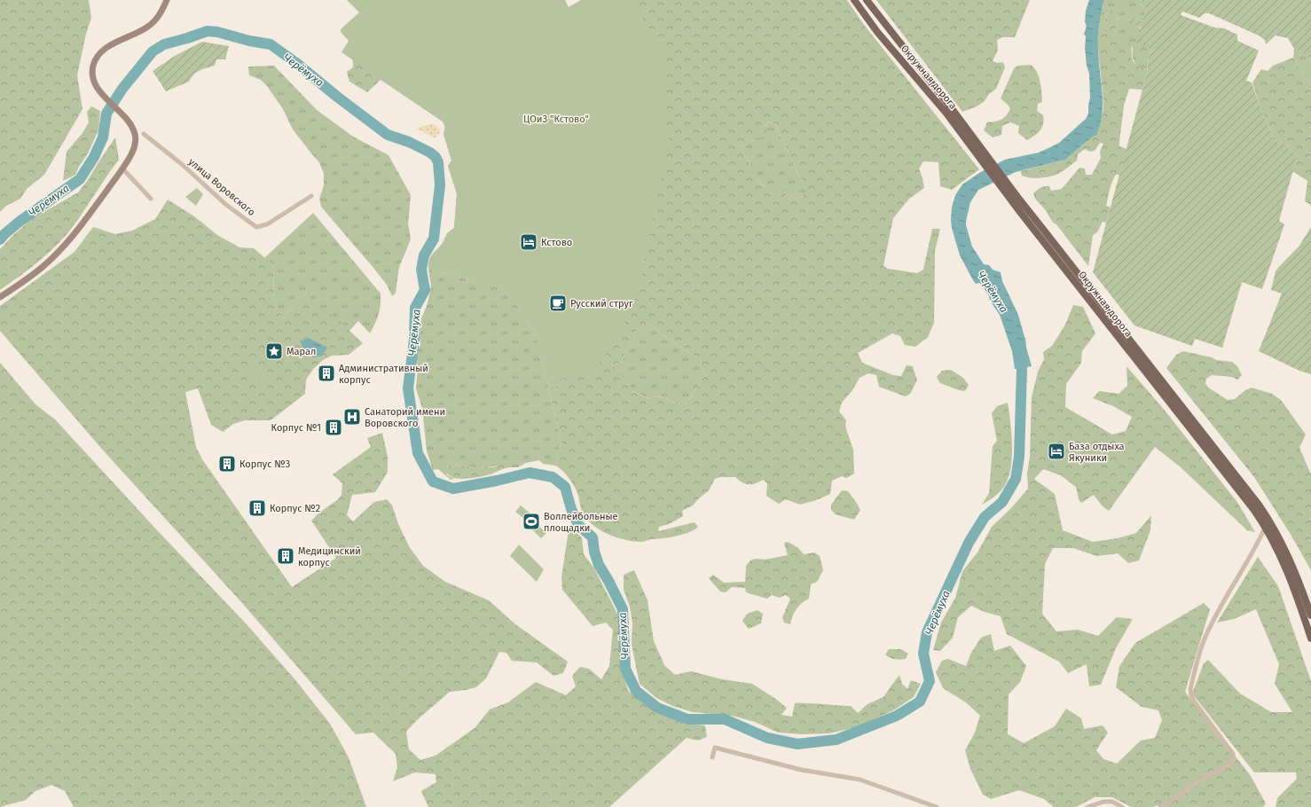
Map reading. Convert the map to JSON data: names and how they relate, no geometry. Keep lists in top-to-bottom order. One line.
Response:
{"streets":{"main road":["Окружная дорога"],"street":["улица Воровского"]},"water":["Черёмуха"],"parks":["ЦОиЗ \"Кстово\""],"places":{"hotel":["Кстово","База отдыха Якуники"],"cafe":["Русский струг"],"place":["Марал"],"building":["Административный корпус","Корпус №1","Корпус №3","Корпус №2","Медицинский корпус"],"hospital":["Санаторий имени Воровского"],"sports":["Воллейбольные площадки"]}}
